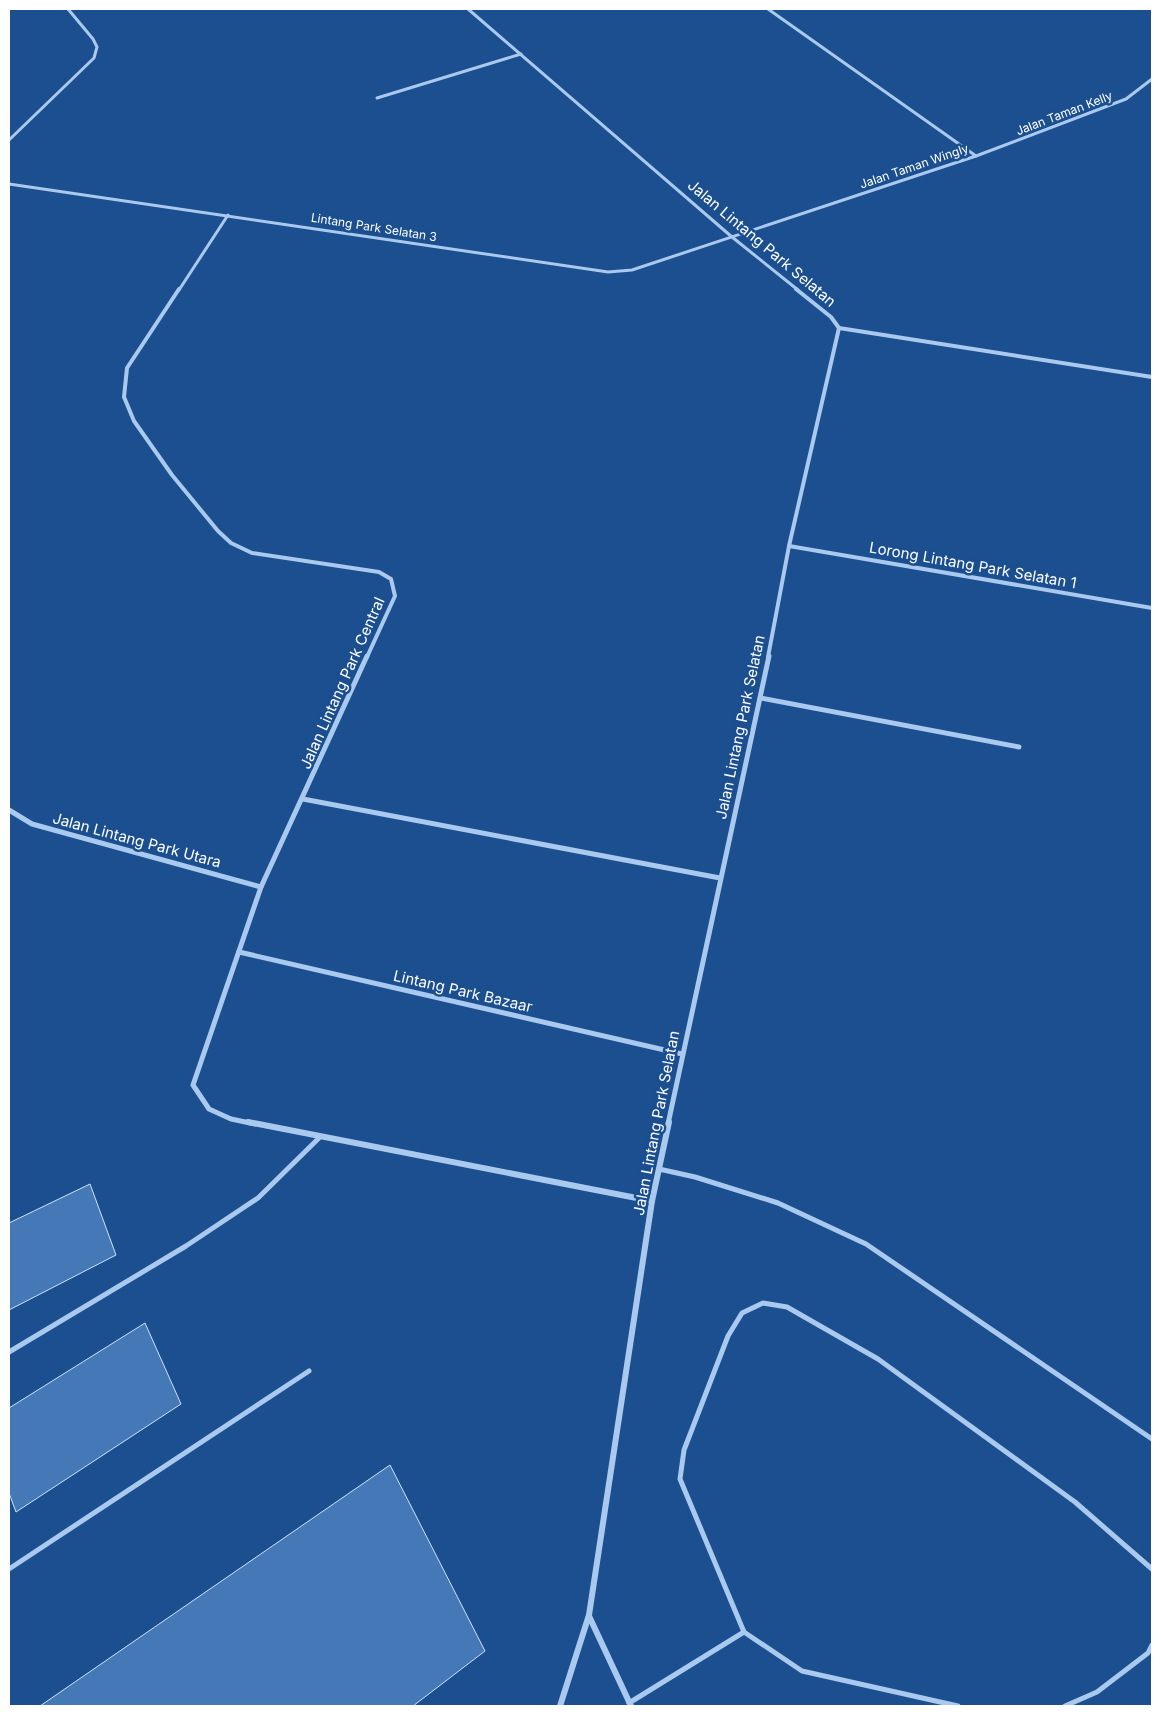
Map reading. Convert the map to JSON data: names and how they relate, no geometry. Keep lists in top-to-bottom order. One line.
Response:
{"streets":{"street":["Jalan Taman Kelly","Jalan Taman Wingly","Lintang Park Selatan 3","Jalan Lintang Park Selatan","Lorong Lintang Park Selatan 1","Jalan Lintang Park Central","Jalan Lintang Park Utara","Lintang Park Bazaar"]},"crossings":[["Jalan Taman Kelly","Jalan Taman Wingly"],["Jalan Taman Wingly","Lintang Park Selatan 3"],["Jalan Taman Wingly","Jalan Lintang Park Selatan"],["Lintang Park Selatan 3","Jalan Lintang Park Selatan"],["Lintang Park Selatan 3","Jalan Lintang Park Central"],["Jalan Lintang Park Selatan","Lorong Lintang Park Selatan 1"],["Jalan Lintang Park Selatan","Lintang Park Bazaar"],["Jalan Lintang Park Central","Jalan Lintang Park Utara"],["Jalan Lintang Park Central","Lintang Park Bazaar"]]}
